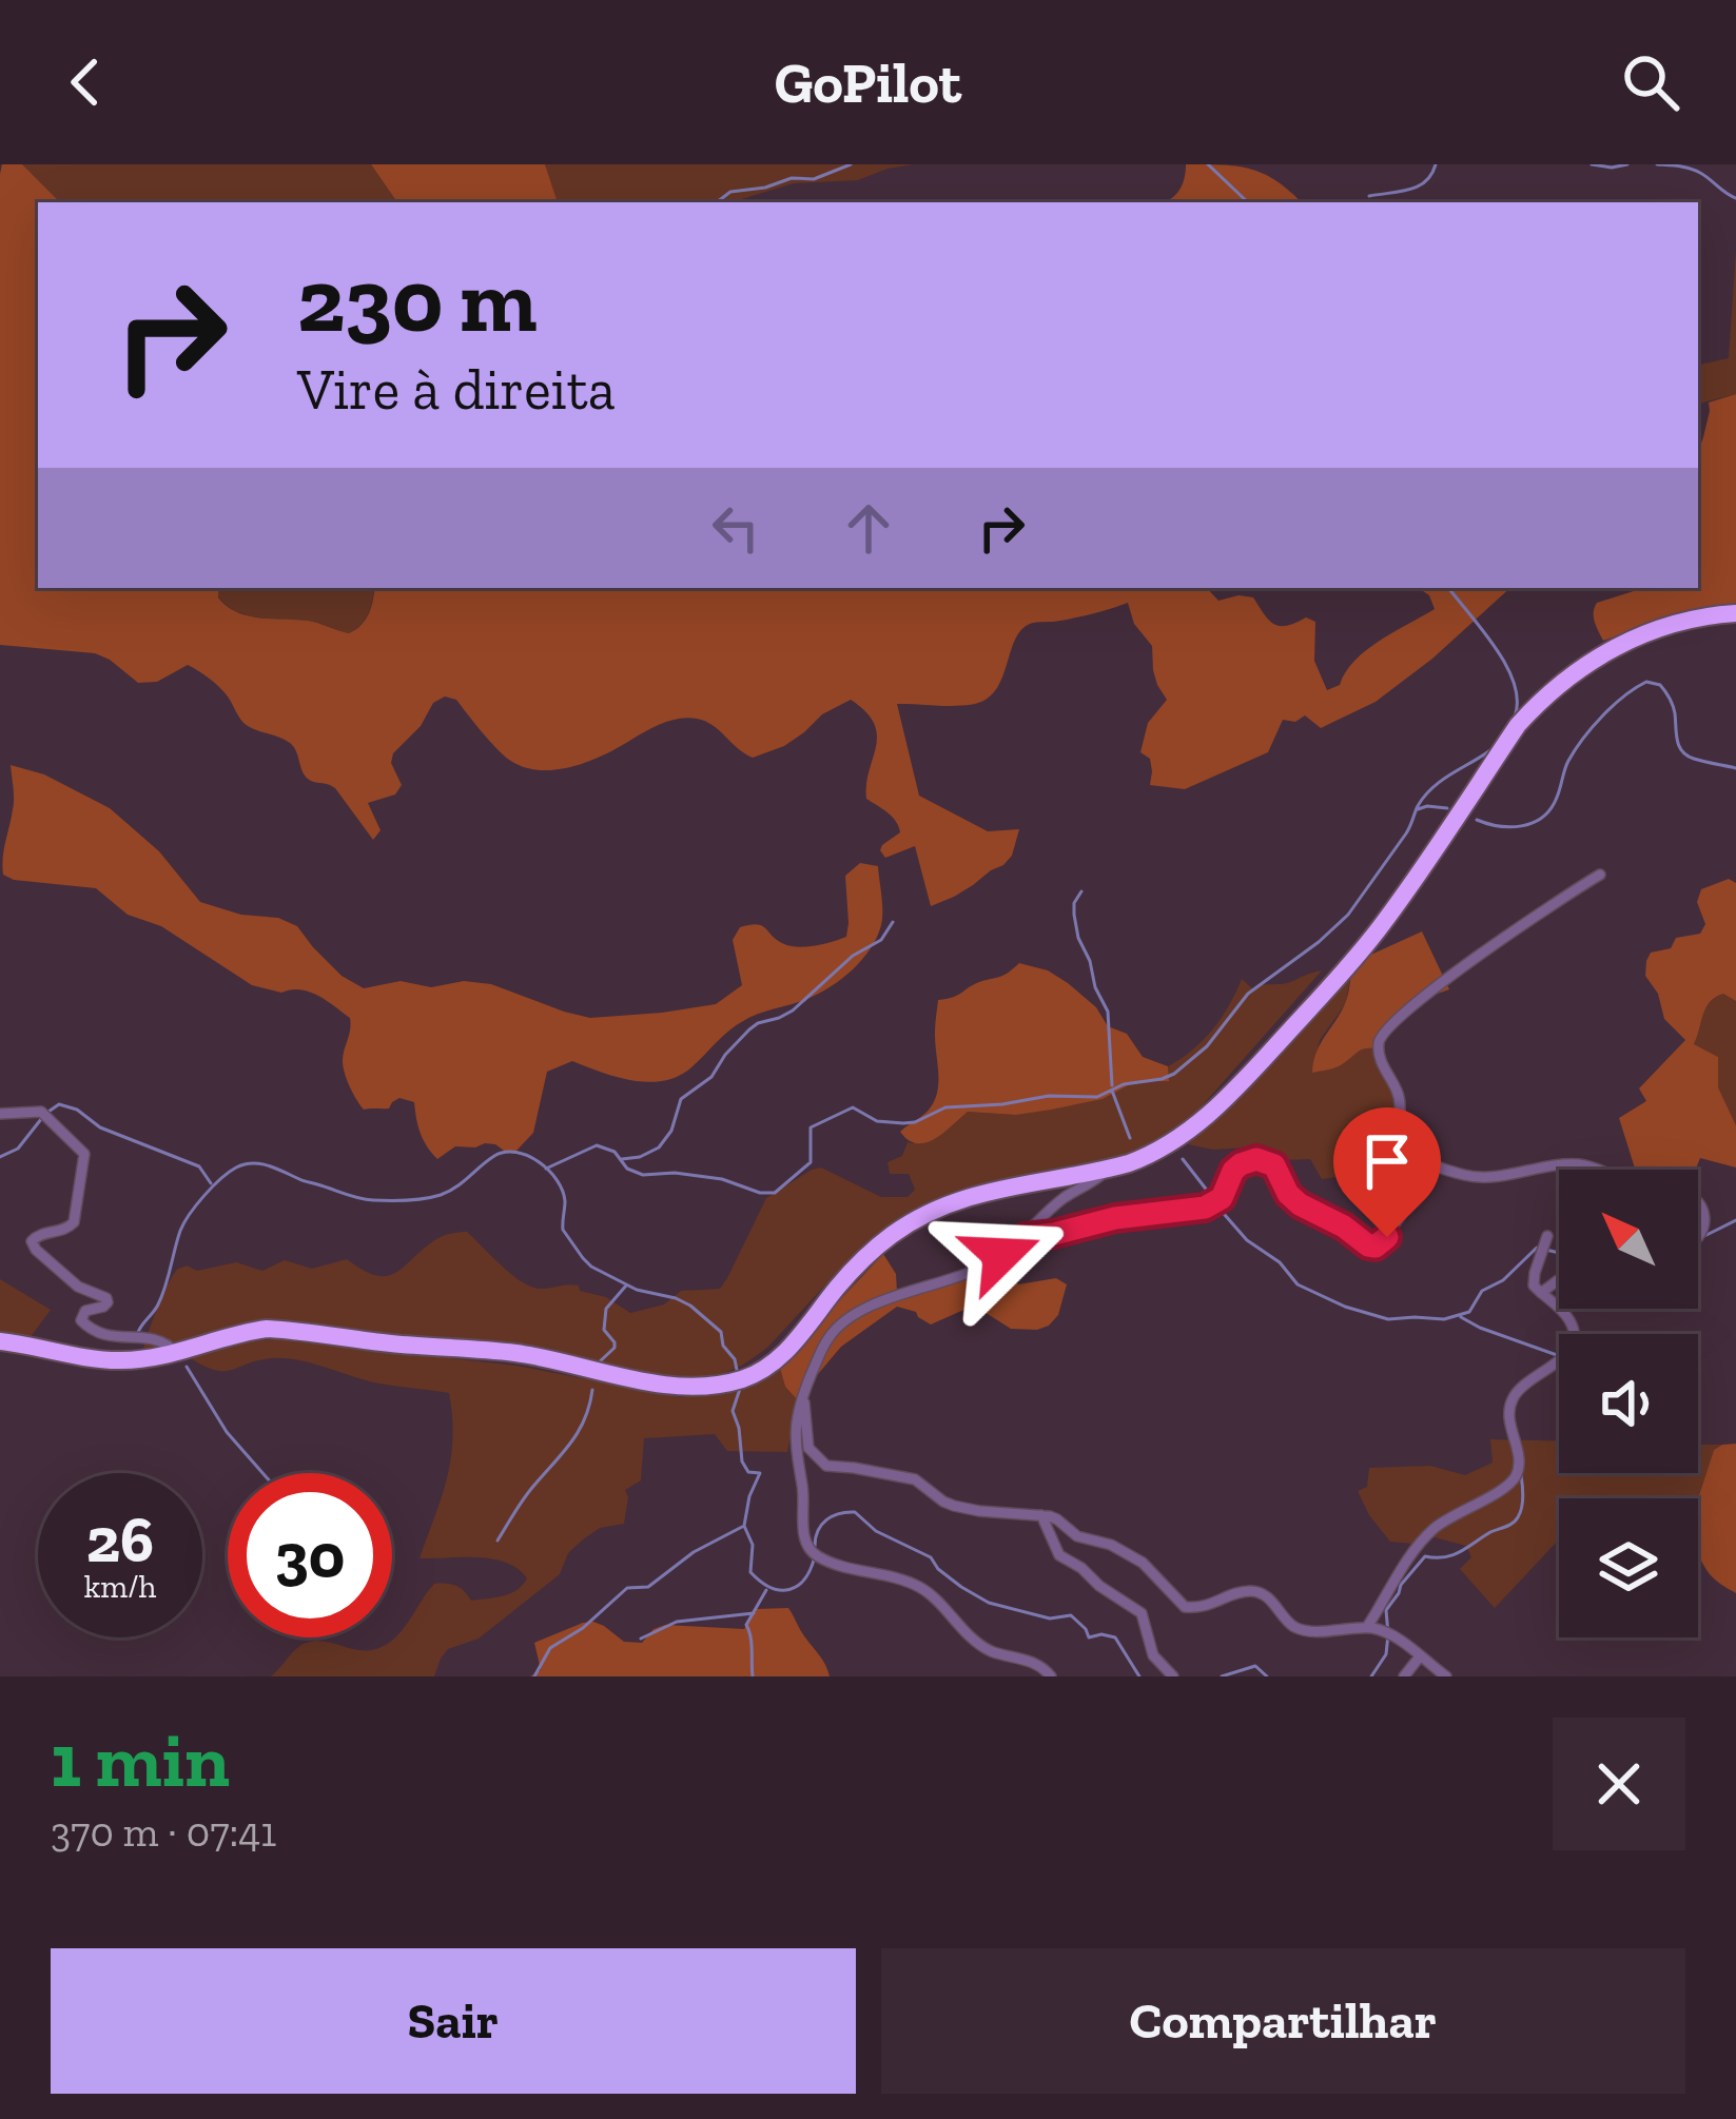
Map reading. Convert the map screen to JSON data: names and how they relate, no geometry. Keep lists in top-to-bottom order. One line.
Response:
{"north":"top left","page":{"header":"GoPilot","turn":["230 m","Vire à direita"],"speed":"26 km/h","limit":"30","heading":["1 min","370 m · 07:41"],"buttons":["Sair","Compartilhar"]}}
